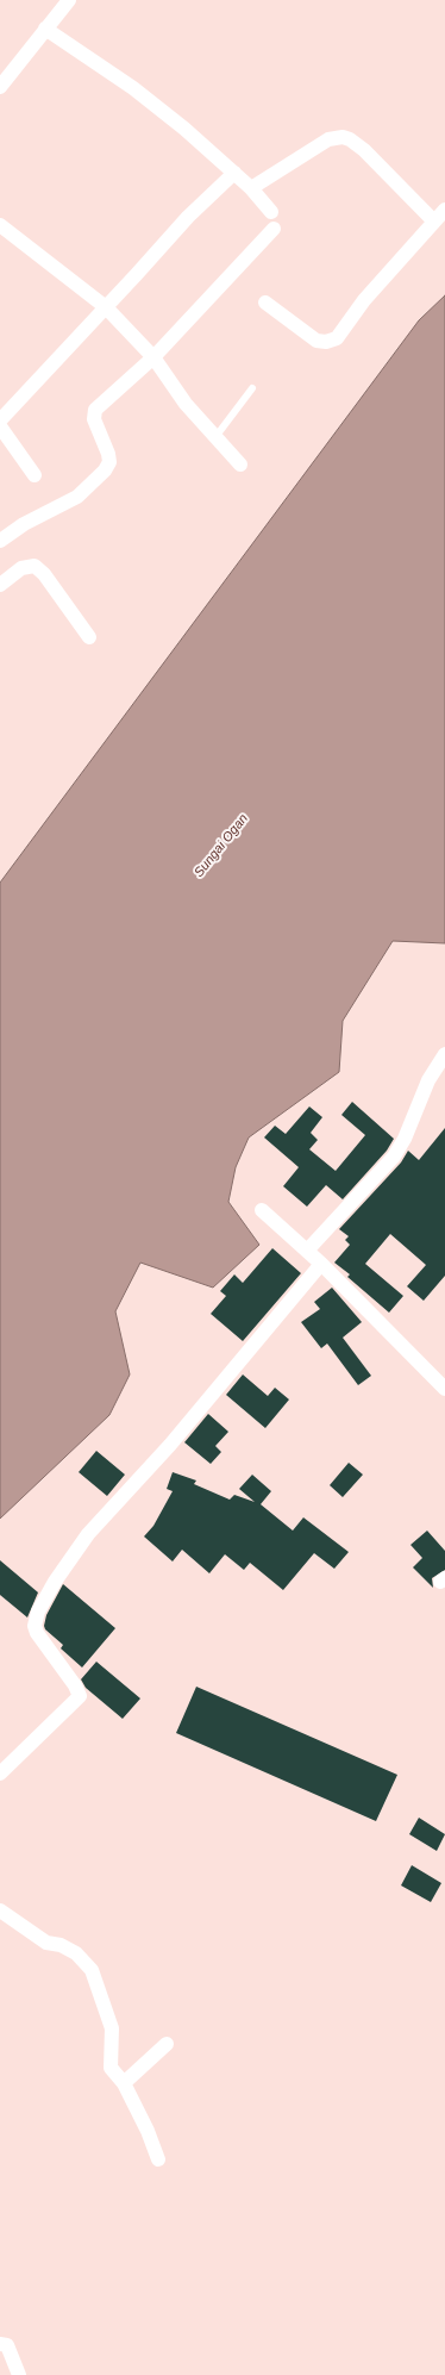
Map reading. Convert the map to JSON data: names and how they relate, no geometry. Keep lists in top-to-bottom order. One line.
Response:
{"water":["Sungai Ogan"]}
